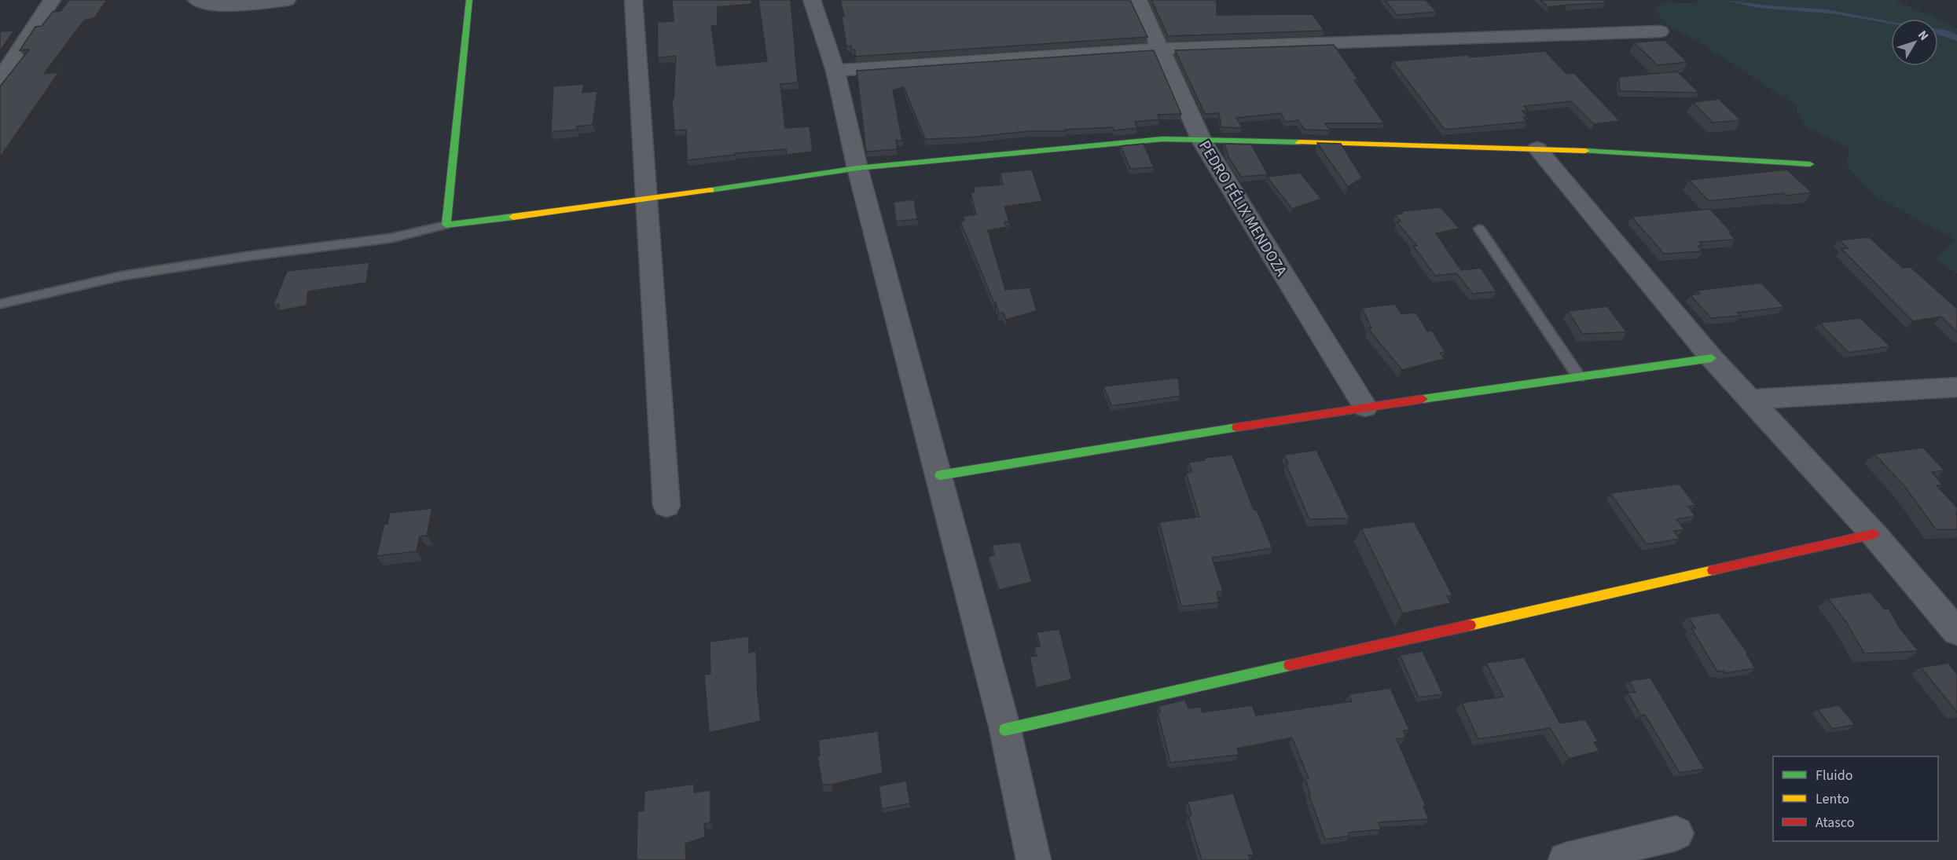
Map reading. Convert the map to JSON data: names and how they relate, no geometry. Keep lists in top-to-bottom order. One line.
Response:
{"streets":{"street":["PEDRO FÉLIX MENDOZA"]},"legend":["Fluido","Lento","Atasco"],"north":"top right"}
